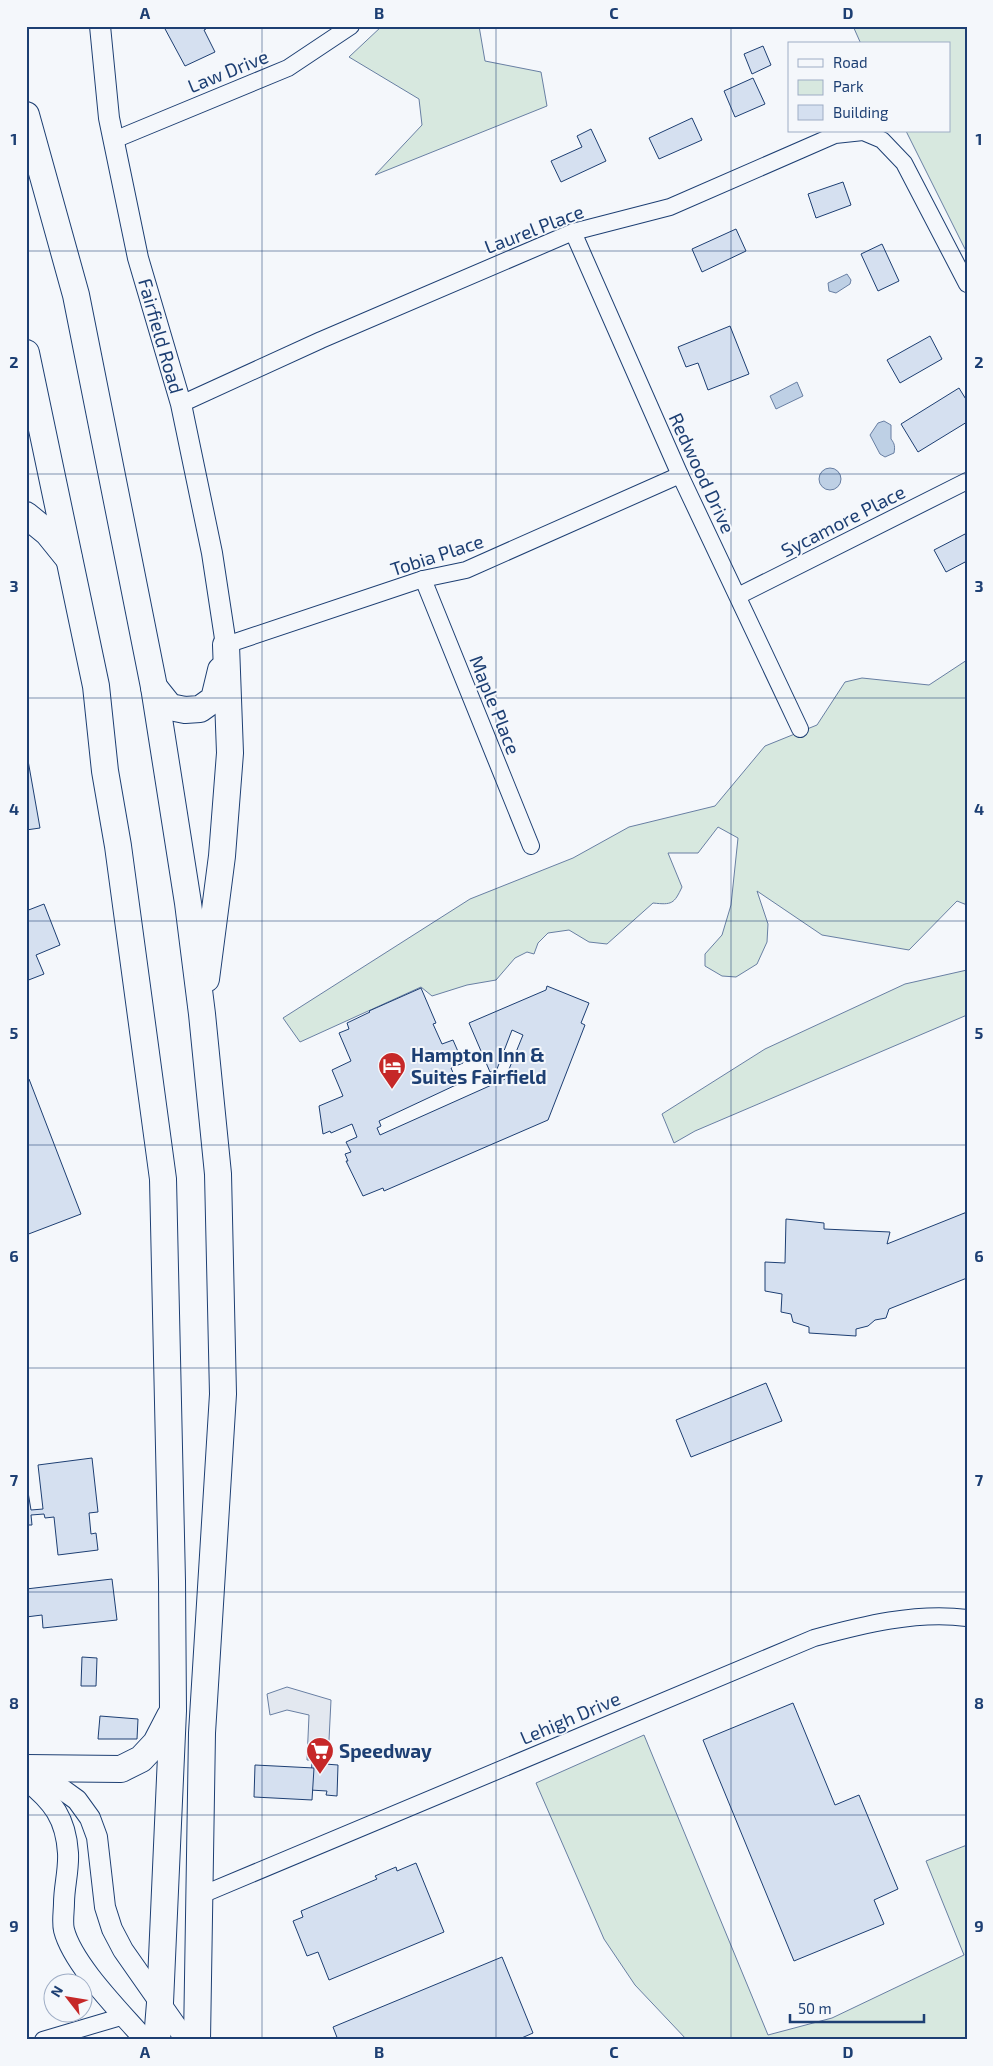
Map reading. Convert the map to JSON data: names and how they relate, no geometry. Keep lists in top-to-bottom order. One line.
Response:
{"streets":{"street":["Law Drive","Laurel Place","Fairfield Road","Redwood Drive","Sycamore Place","Tobia Place","Maple Place","Lehigh Drive"]},"crossings":[["Law Drive","Fairfield Road"],["Laurel Place","Fairfield Road"],["Laurel Place","Redwood Drive"],["Fairfield Road","Tobia Place"],["Redwood Drive","Sycamore Place"],["Redwood Drive","Tobia Place"],["Tobia Place","Maple Place"]],"places":{"hotel":["Hampton Inn & Suites Fairfield"],"supermarket":["Speedway"]},"legend":["Road","Park","Building"],"scale_bar":"50 m","north":"top left","grid":{"columns":["A","B","C","D"],"rows":["1","2","3","4","5","6","7","8","9"]}}
